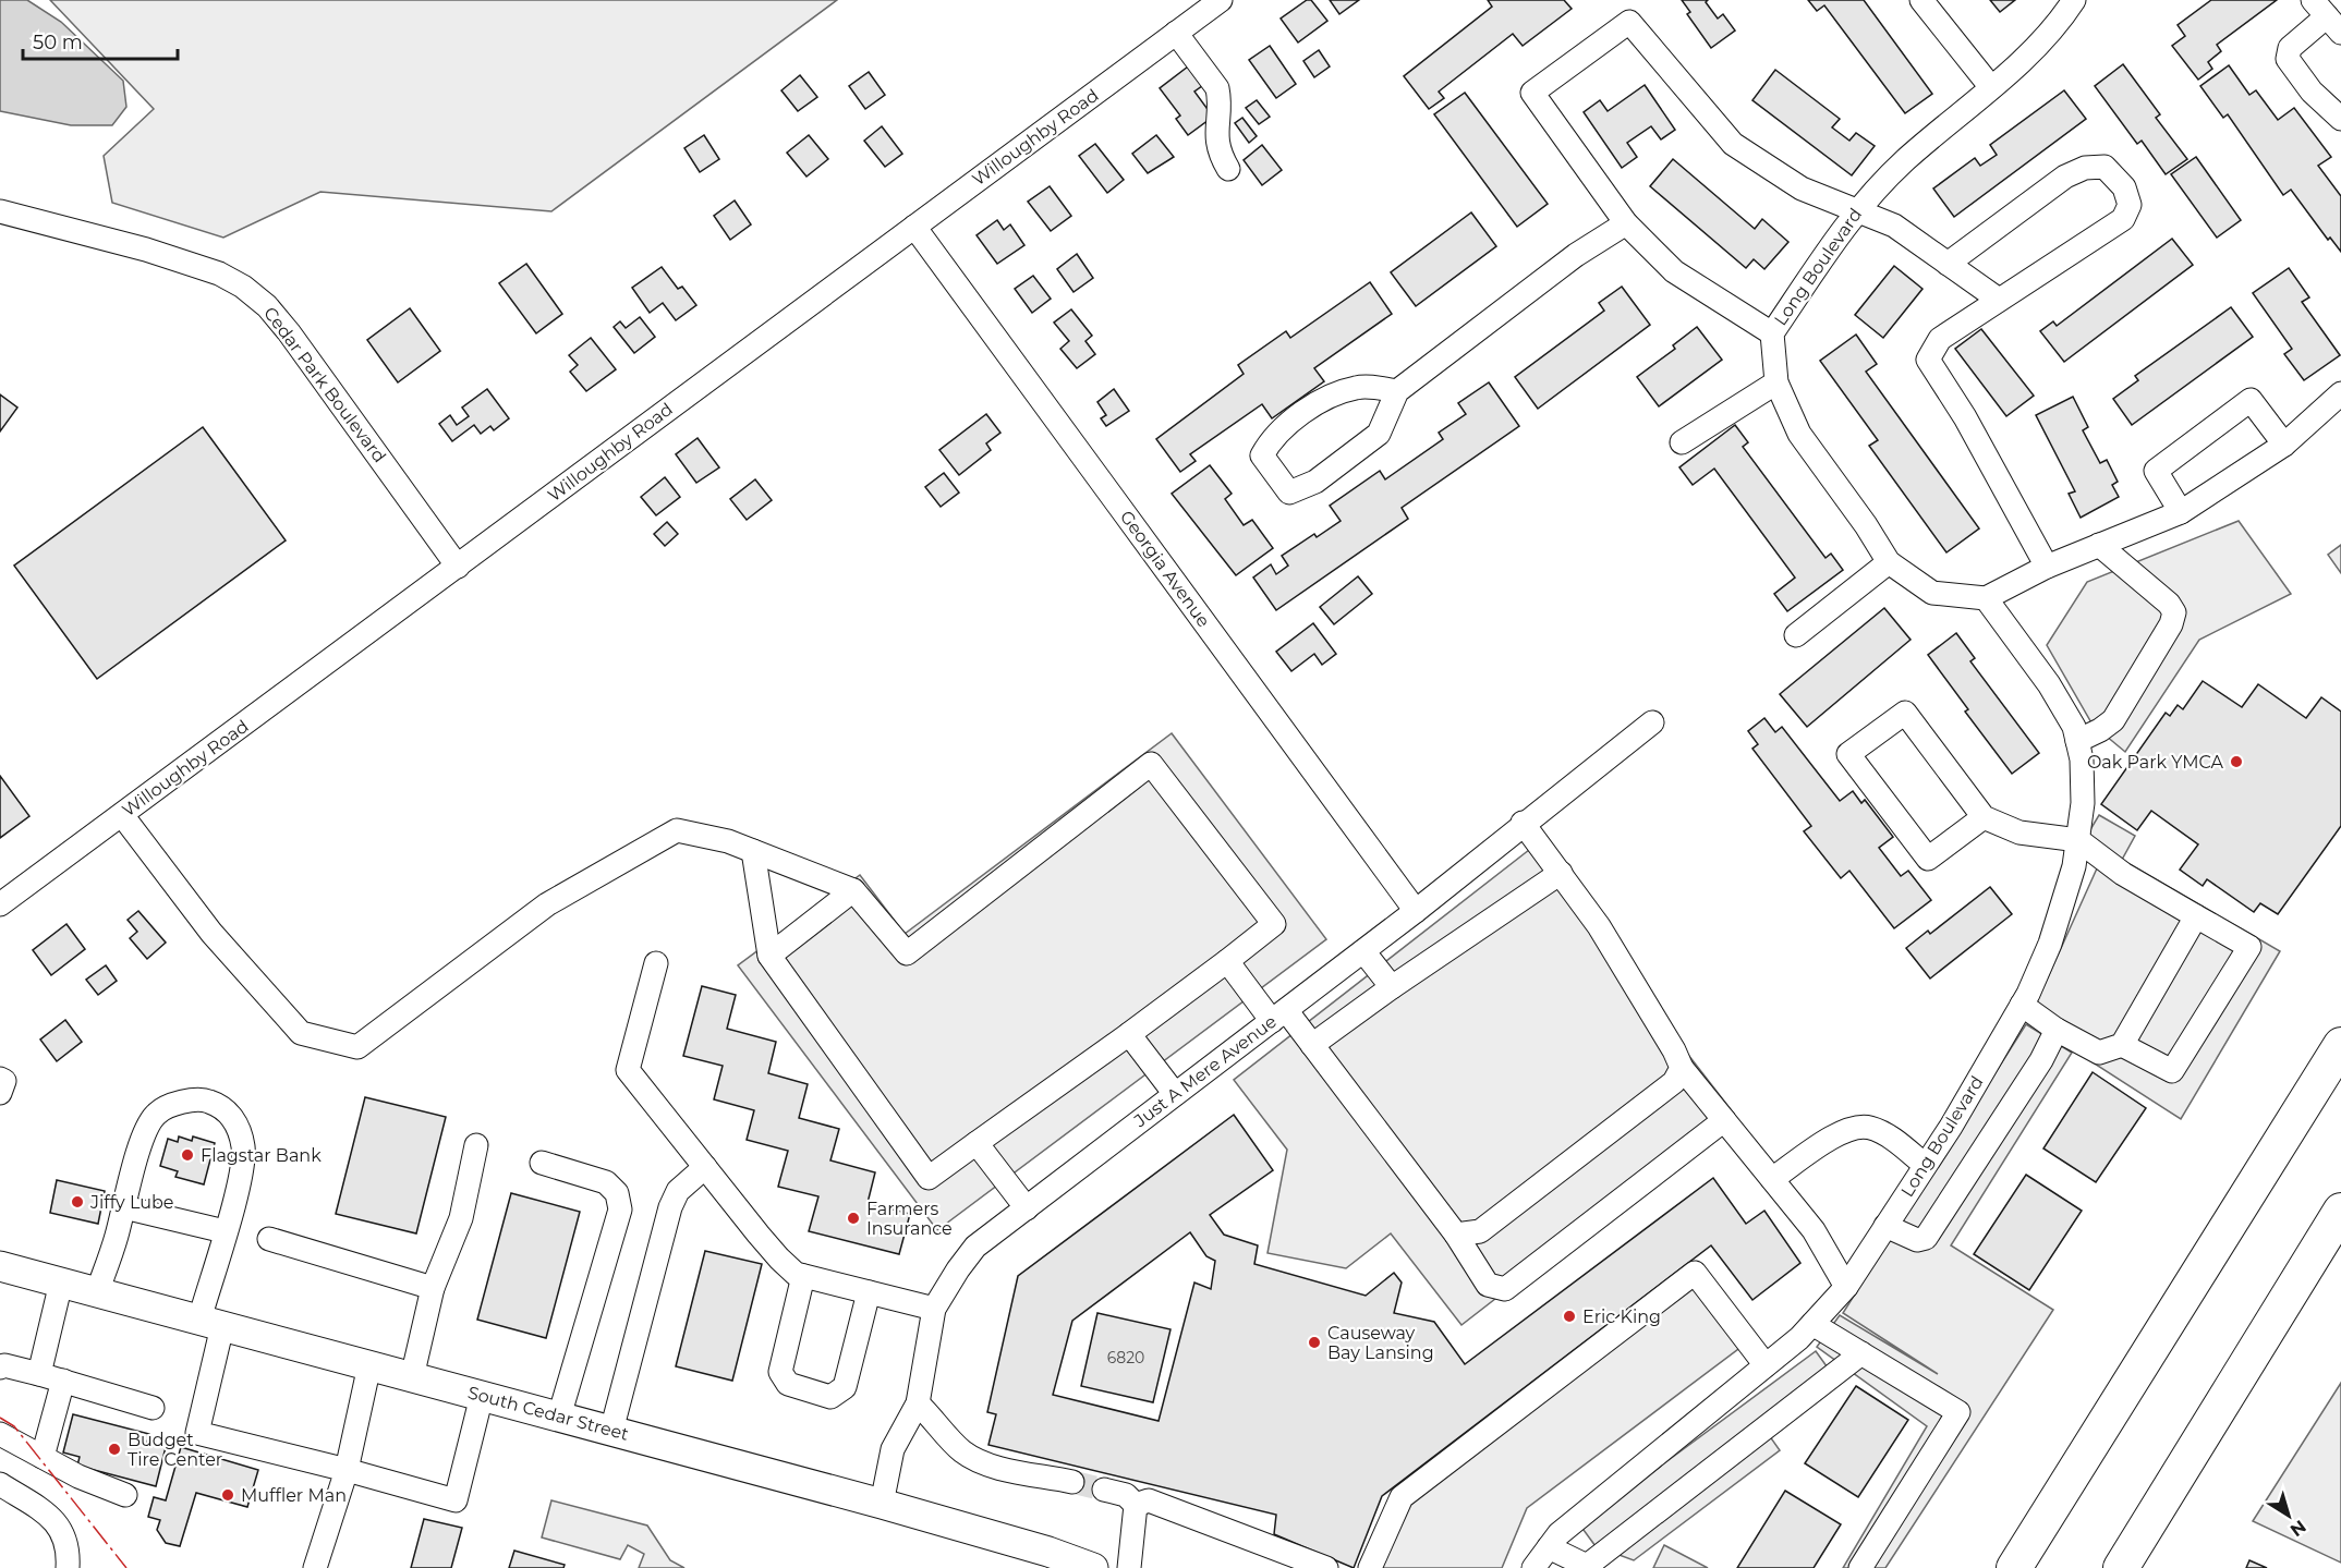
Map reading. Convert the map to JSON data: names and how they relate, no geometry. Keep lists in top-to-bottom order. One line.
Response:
{"streets":{"main road":["South Cedar Street"],"street":["Willoughby Road","Long Boulevard","Cedar Park Boulevard","Georgia Avenue","Just A Mere Avenue"]},"crossings":[["Willoughby Road","Cedar Park Boulevard"],["Willoughby Road","Georgia Avenue"],["Georgia Avenue","Just A Mere Avenue"],["Just A Mere Avenue","South Cedar Street"]],"places":["Oak Park YMCA","Flagstar Bank","Jiffy Lube","Farmers Insurance","Eric King","Causeway Bay Lansing","Budget Tire Center","Muffler Man"],"house_numbers":["6820"],"scale_bar":"50 m","north":"bottom right"}
